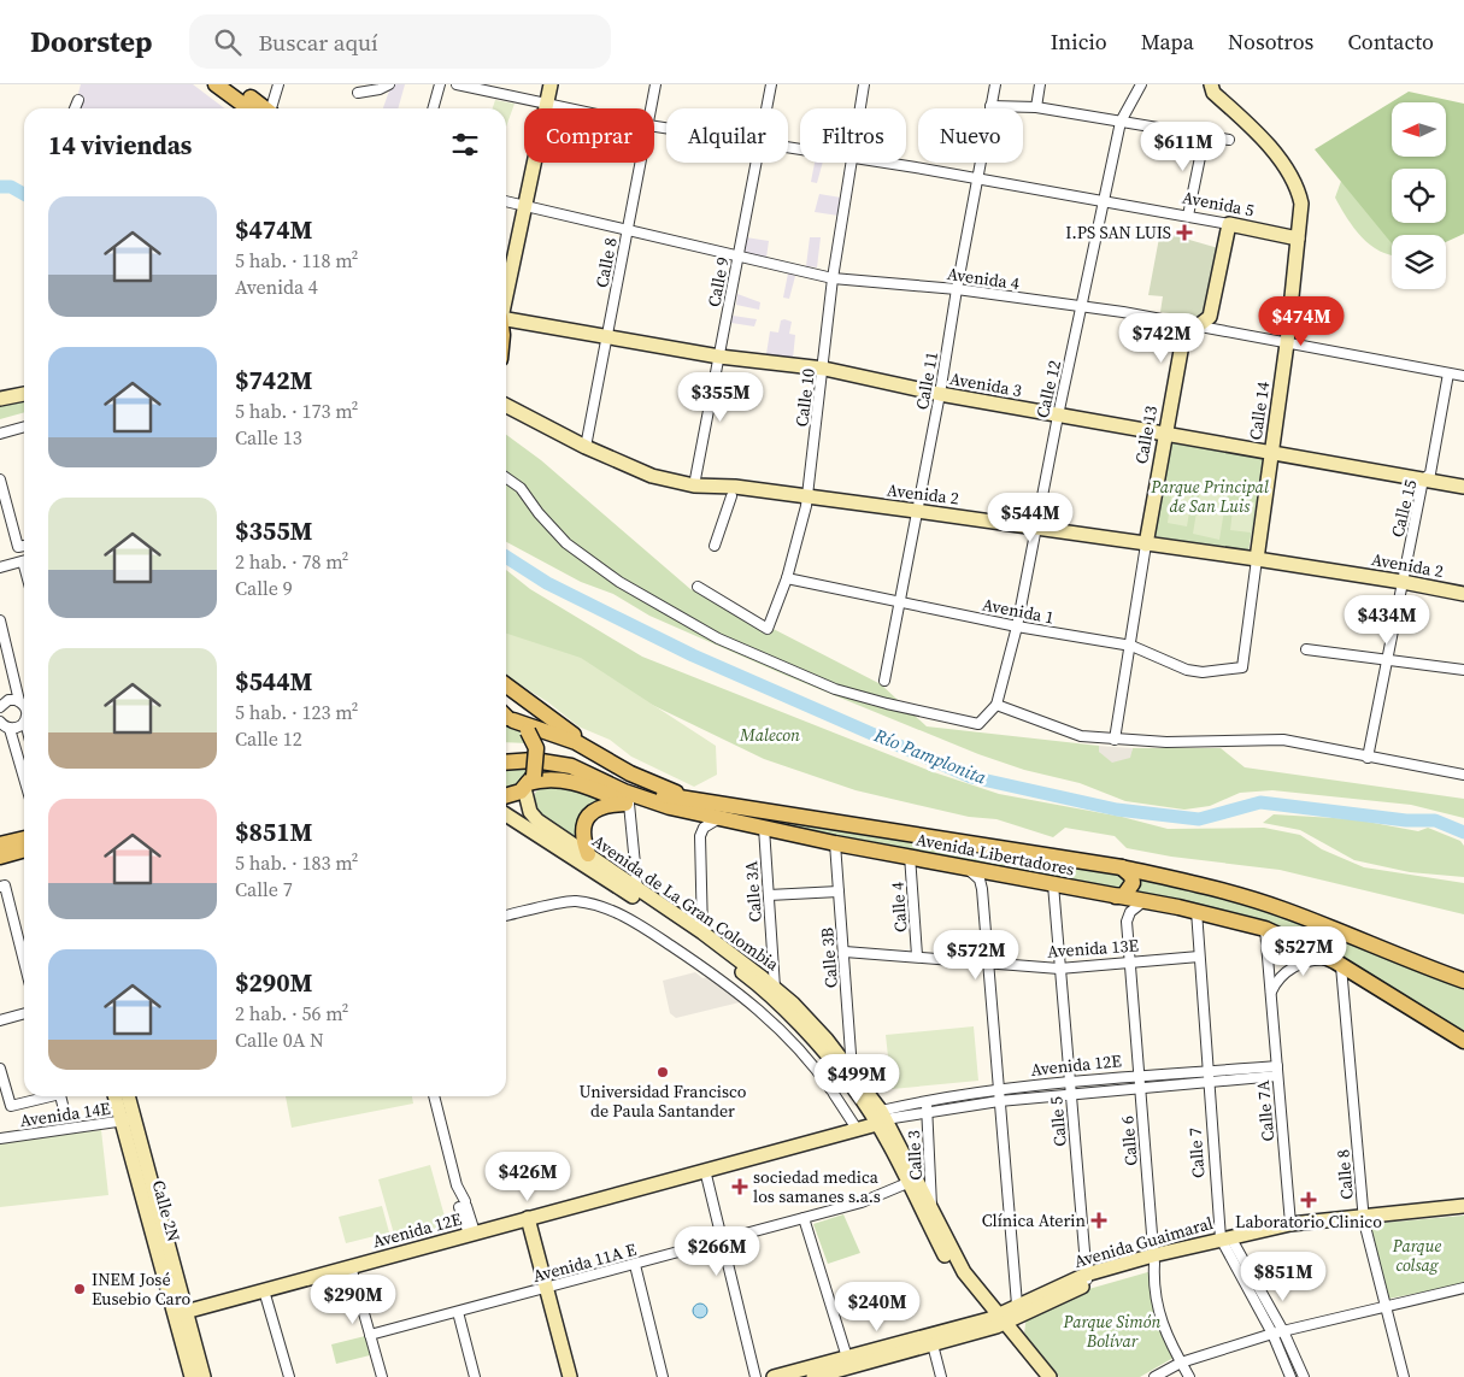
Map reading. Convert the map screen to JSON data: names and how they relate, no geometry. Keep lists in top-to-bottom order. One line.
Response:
{"streets":{"main road":["Avenida Libertadores"],"street":["Avenida 5","Calle 8","Avenida 4","Calle 9","Calle 11","Avenida 3","Calle 12","Calle 10","Calle 14","Calle 13","Avenida 2","Calle 15","Avenida 1","Calle 3A","Avenida de La Gran Colombia","Calle 4","Avenida 13E","Calle 3B","Avenida 12E","Calle 7A","Avenida 14E","Calle 5","Calle 6","Calle 7","Calle 3","Calle 2N","Avenida Guaimaral","Avenida 11A E"]},"crossings":[["Avenida 5","Calle 11"],["Avenida 5","Calle 12"],["Avenida 5","Calle 14"],["Avenida 5","Calle 13"],["Calle 8","Avenida 4"],["Calle 8","Avenida 3"],["Calle 8","Avenida 2"],["Calle 8","Avenida Libertadores"],["Calle 8","Avenida Guaimaral"],["Avenida 4","Calle 9"],["Avenida 4","Calle 11"],["Avenida 4","Calle 12"],["Avenida 4","Calle 10"],["Avenida 4","Calle 14"],["Avenida 4","Calle 13"],["Avenida 4","Calle 15"],["Calle 9","Avenida 3"],["Calle 9","Avenida 2"],["Calle 11","Avenida 3"],["Calle 11","Avenida 2"],["Calle 11","Avenida 1"],["Avenida 3","Calle 12"],["Avenida 3","Calle 10"],["Avenida 3","Calle 14"],["Avenida 3","Calle 13"],["Avenida 3","Calle 15"],["Calle 12","Avenida 2"],["Calle 12","Avenida 1"],["Calle 10","Avenida 2"],["Calle 10","Avenida 1"],["Calle 14","Avenida 2"],["Calle 14","Avenida 1"],["Calle 13","Avenida 2"],["Calle 13","Avenida 1"],["Avenida 2","Calle 15"],["Avenida Libertadores","Calle 3A"],["Avenida Libertadores","Calle 4"],["Avenida Libertadores","Calle 3B"],["Avenida Libertadores","Calle 7A"],["Avenida Libertadores","Calle 5"],["Avenida Libertadores","Calle 6"],["Avenida Libertadores","Calle 7"],["Calle 3A","Avenida de La Gran Colombia"],["Avenida de La Gran Colombia","Calle 3B"],["Avenida de La Gran Colombia","Avenida 12E"],["Avenida de La Gran Colombia","Calle 3"],["Avenida de La Gran Colombia","Avenida Guaimaral"],["Avenida de La Gran Colombia","Avenida 11A E"],["Calle 4","Avenida 13E"],["Avenida 13E","Calle 3B"],["Avenida 13E","Calle 5"],["Avenida 13E","Calle 6"],["Avenida 13E","Calle 7"],["Avenida 12E","Calle 7A"],["Avenida 12E","Calle 5"],["Avenida 12E","Calle 6"],["Avenida 12E","Calle 7"],["Avenida 12E","Calle 3"],["Avenida 12E","Calle 2N"],["Calle 7A","Avenida Guaimaral"],["Avenida 14E","Calle 2N"],["Calle 5","Avenida Guaimaral"],["Calle 6","Avenida Guaimaral"],["Calle 7","Avenida Guaimaral"]],"water":["Río Pamplonita"],"parks":["Parque Principal de San Luis","Malecon","Parque colsag","Parque Simón Bolívar"],"places":{"health":["I.PS SAN LUIS","sociedad medica los samanes s.a.s","Laboratorio Clinico","Clínica Aterin"],"other":["Universidad Francisco de Paula Santander","INEM José Eusebio Caro"]},"north":"left","page":{"header":"Doorstep","search":"Buscar aquí","nav":["Inicio","Mapa","Nosotros","Contacto"],"chip":["Comprar","Alquilar","Filtros","Nuevo"],"heading":"14 viviendas","price":["$611M","$474M","$742M","$355M","$544M","$434M","$527M","$572M","$499M","$426M","$266M","$851M","$290M","$240M"],"list":[{"name":"$474M","note":"5 hab. · 118 m² · Avenida 4"},{"name":"$742M","note":"5 hab. · 173 m² · Calle 13"},{"name":"$355M","note":"2 hab. · 78 m² · Calle 9"},{"name":"$544M","note":"5 hab. · 123 m² · Calle 12"},{"name":"$851M","note":"5 hab. · 183 m² · Calle 7"},{"name":"$290M","note":"2 hab. · 56 m² · Calle 0A N"}]}}
